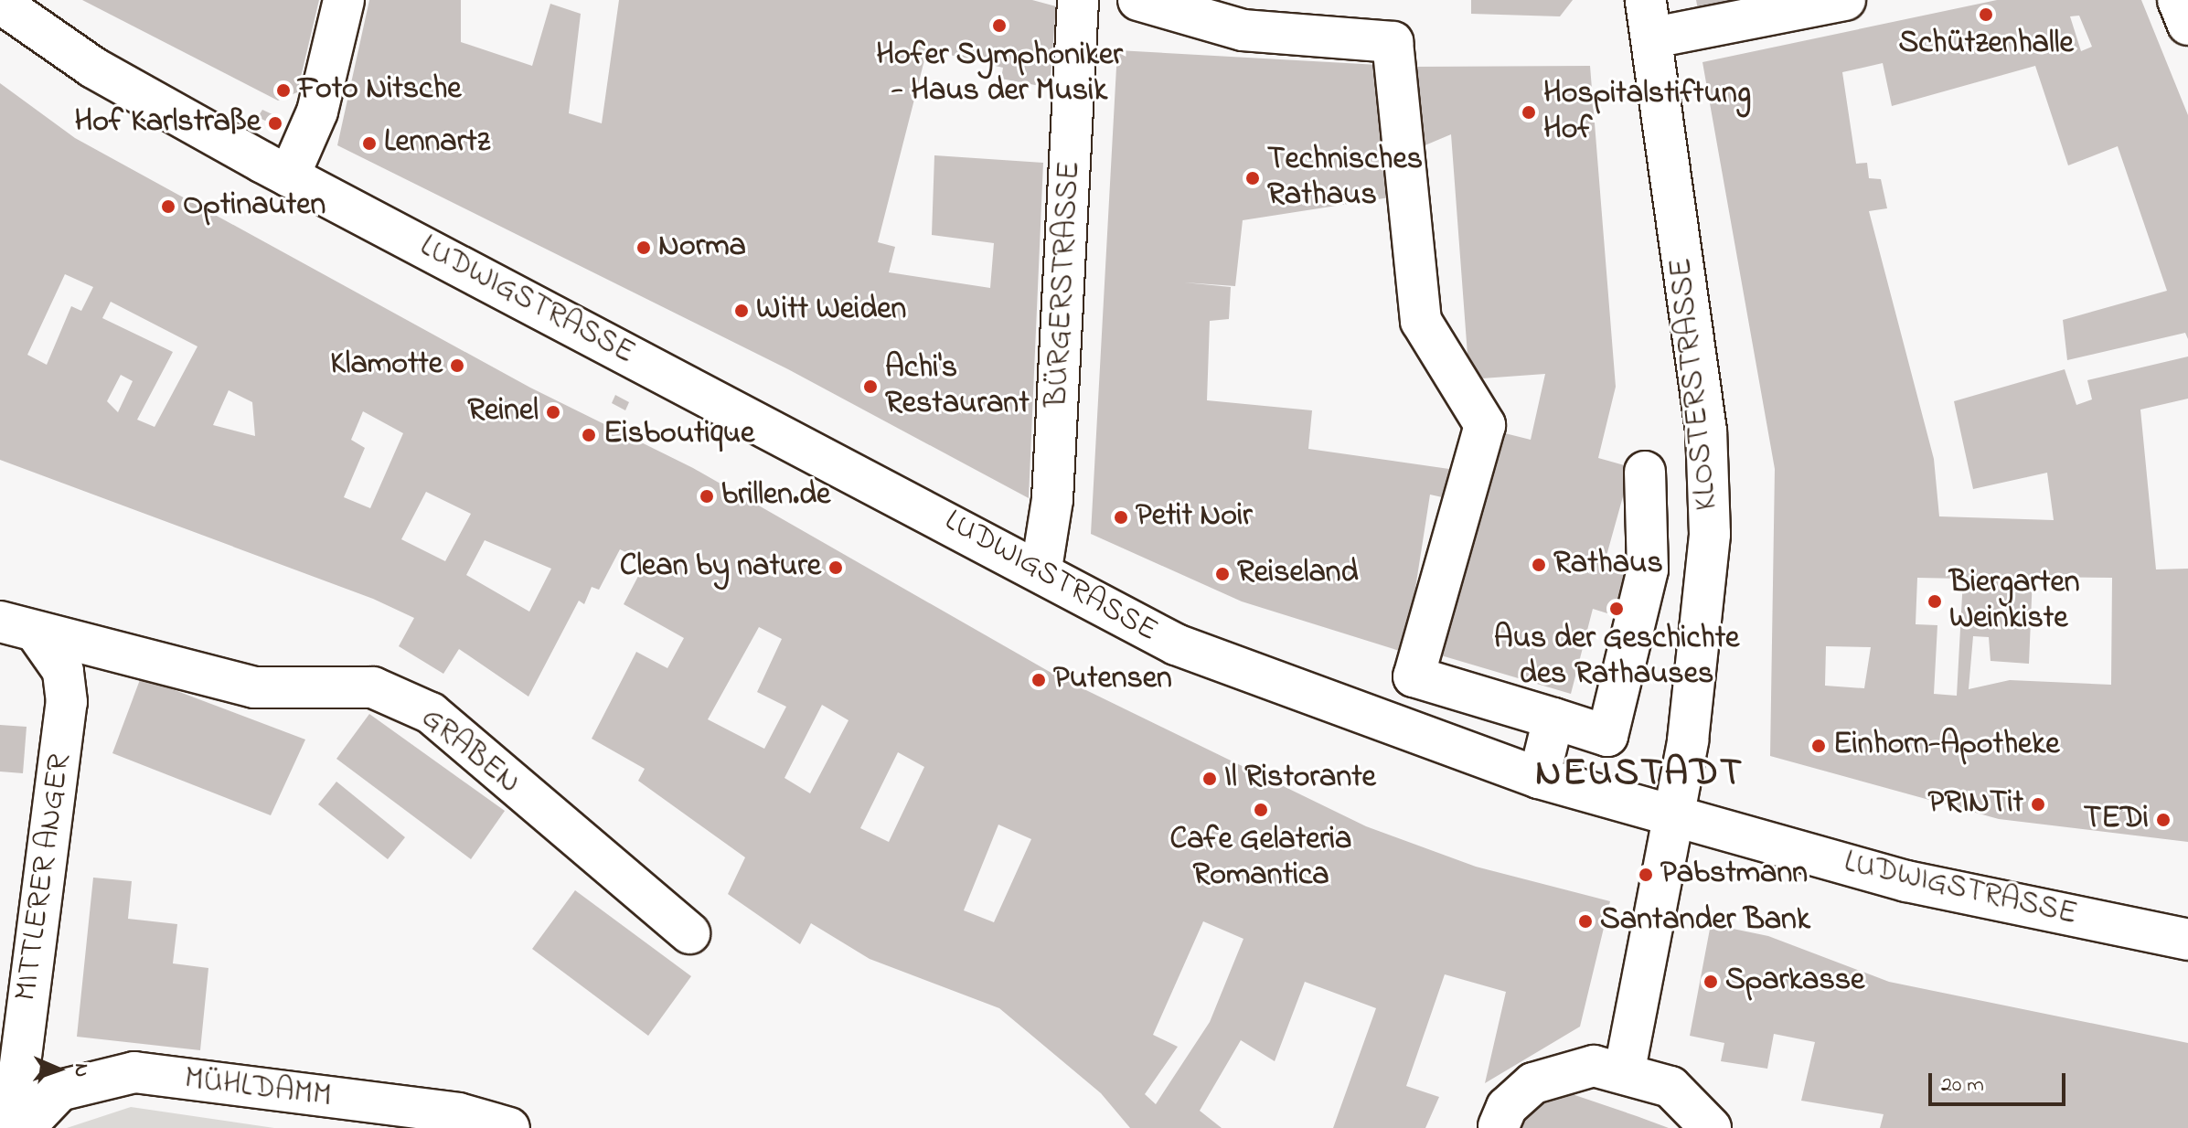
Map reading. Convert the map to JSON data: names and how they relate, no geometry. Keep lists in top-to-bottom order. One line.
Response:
{"streets":{"street":["BÜRGERSTRASSE","LUDWIGSTRASSE","KLOSTERSTRASSE","GRABEN","MITTLERER ANGER","MÜHLDAMM"]},"crossings":[["BÜRGERSTRASSE","LUDWIGSTRASSE"],["LUDWIGSTRASSE","KLOSTERSTRASSE"],["GRABEN","MITTLERER ANGER"]],"districts":["NEUSTADT"],"places":["Schützenhalle","Hofer Symphoniker - Haus der Musik","Foto Nitsche","Hospitalstiftung Hof","Hof Karlstraße","Lennartz","Technisches Rathaus","Optinauten","Norma","Witt Weiden","Klamotte","Achi's Restaurant","Reinel","Eisboutique","brillen.de","Petit Noir","Rathaus","Clean by nature","Reiseland","Biergarten Weinkiste","Aus der Geschichte des Rathauses","Putensen","Einhorn-Apotheke","Il Ristorante","PRINTit","Cafe Gelateria Romantica","TEDi","Pabstmann","Santander Bank","Sparkasse"],"scale_bar":"20 m","north":"right"}
